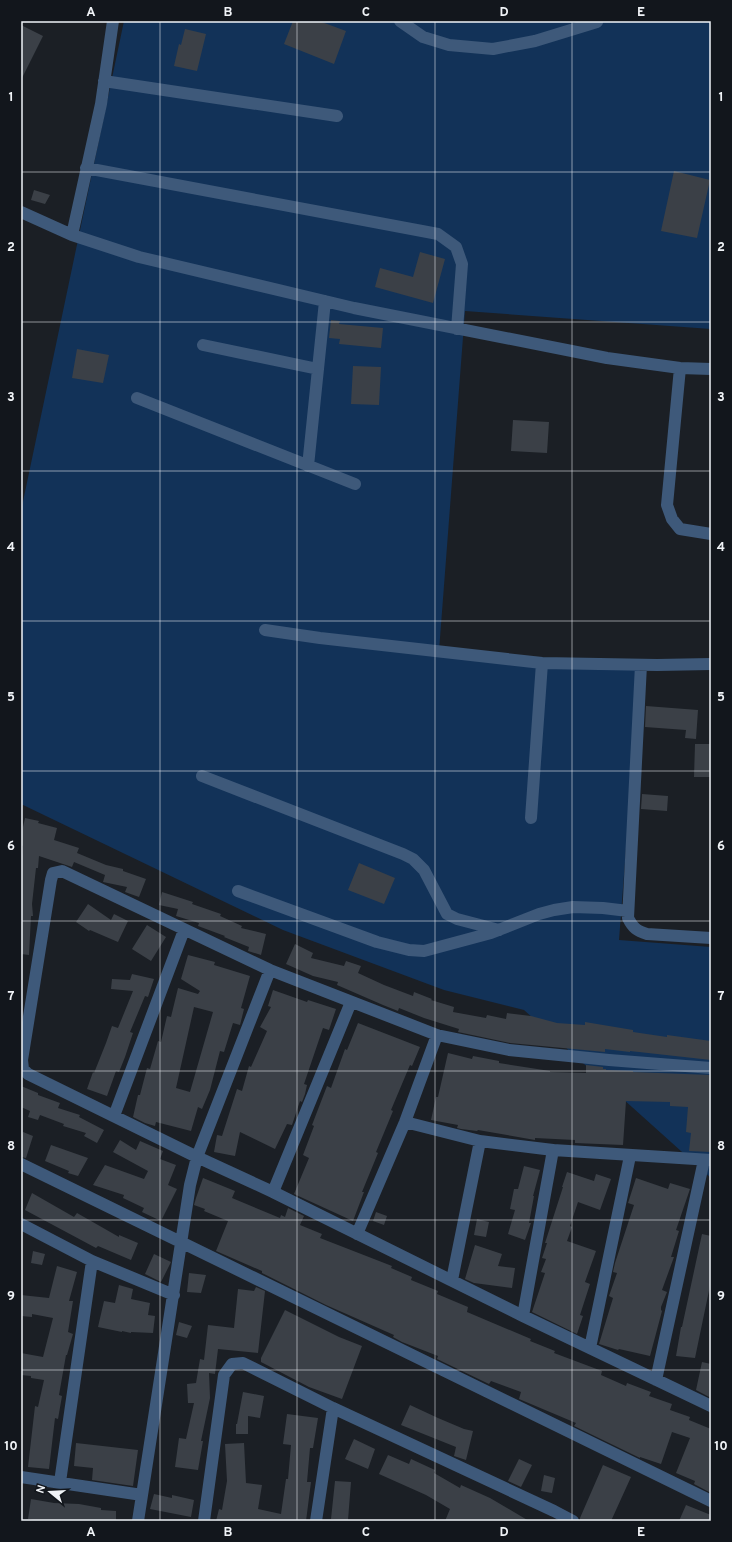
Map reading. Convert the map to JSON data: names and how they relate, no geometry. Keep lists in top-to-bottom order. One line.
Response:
{"north":"left","grid":{"columns":["A","B","C","D","E"],"rows":["1","2","3","4","5","6","7","8","9","10"]}}
